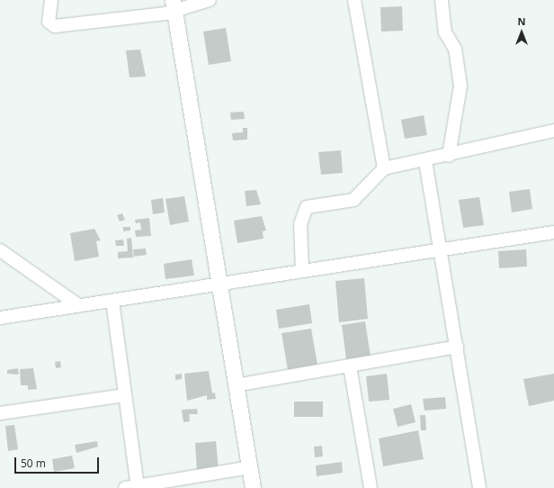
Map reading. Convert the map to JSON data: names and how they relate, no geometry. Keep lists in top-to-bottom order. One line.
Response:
{"scale_bar":"50 m","north":"top"}
